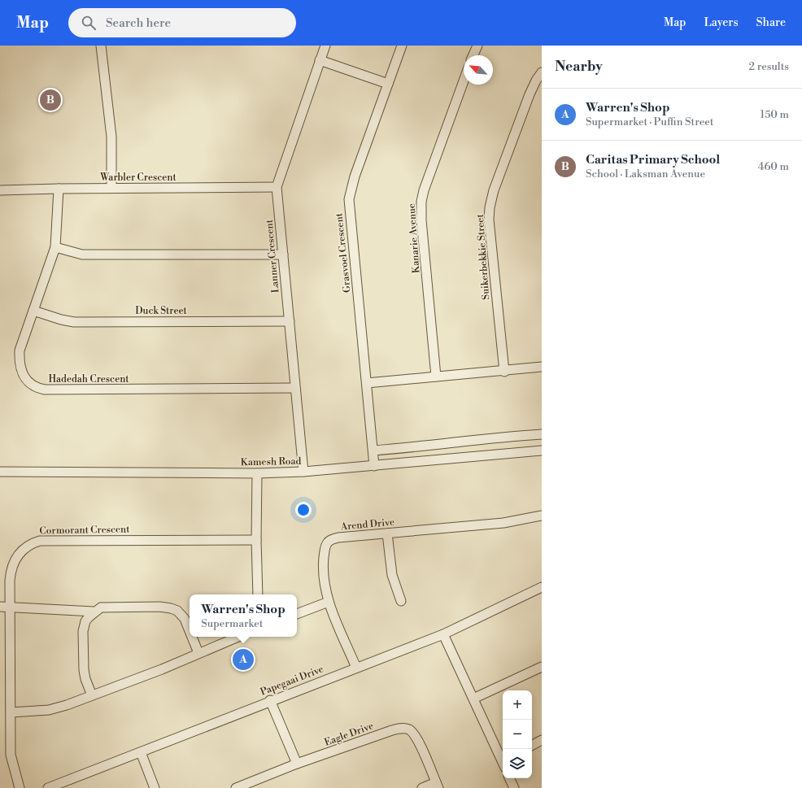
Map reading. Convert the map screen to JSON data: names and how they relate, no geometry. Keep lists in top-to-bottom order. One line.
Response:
{"streets":{"street":["Warbler Crescent","Kanarie Avenue","Grasvoel Crescent","Lanner Crescent","Suikerbekkie Street","Duck Street","Hadedah Crescent","Kamesh Road","Arend Drive","Cormorant Crescent","Papegaai Drive","Eagle Drive"]},"crossings":[["Warbler Crescent","Lanner Crescent"],["Warbler Crescent","Hadedah Crescent"],["Grasvoel Crescent","Kamesh Road"],["Lanner Crescent","Duck Street"],["Lanner Crescent","Hadedah Crescent"],["Lanner Crescent","Kamesh Road"],["Duck Street","Hadedah Crescent"],["Arend Drive","Papegaai Drive"]],"north":"top left","page":{"header":"Map","search":"Search here","nav":["Map","Layers","Share"],"heading":["Nearby","2 results"],"pins":["B","A"],"list":[{"mark":"A","name":"Warren's Shop","note":"Supermarket · Puffin Street","value":"150 m"},{"mark":"B","name":"Caritas Primary School","note":"School · Laksman Avenue","value":"460 m"}],"popup":["Warren's Shop","Supermarket"],"map_buttons":["+","−"]}}
